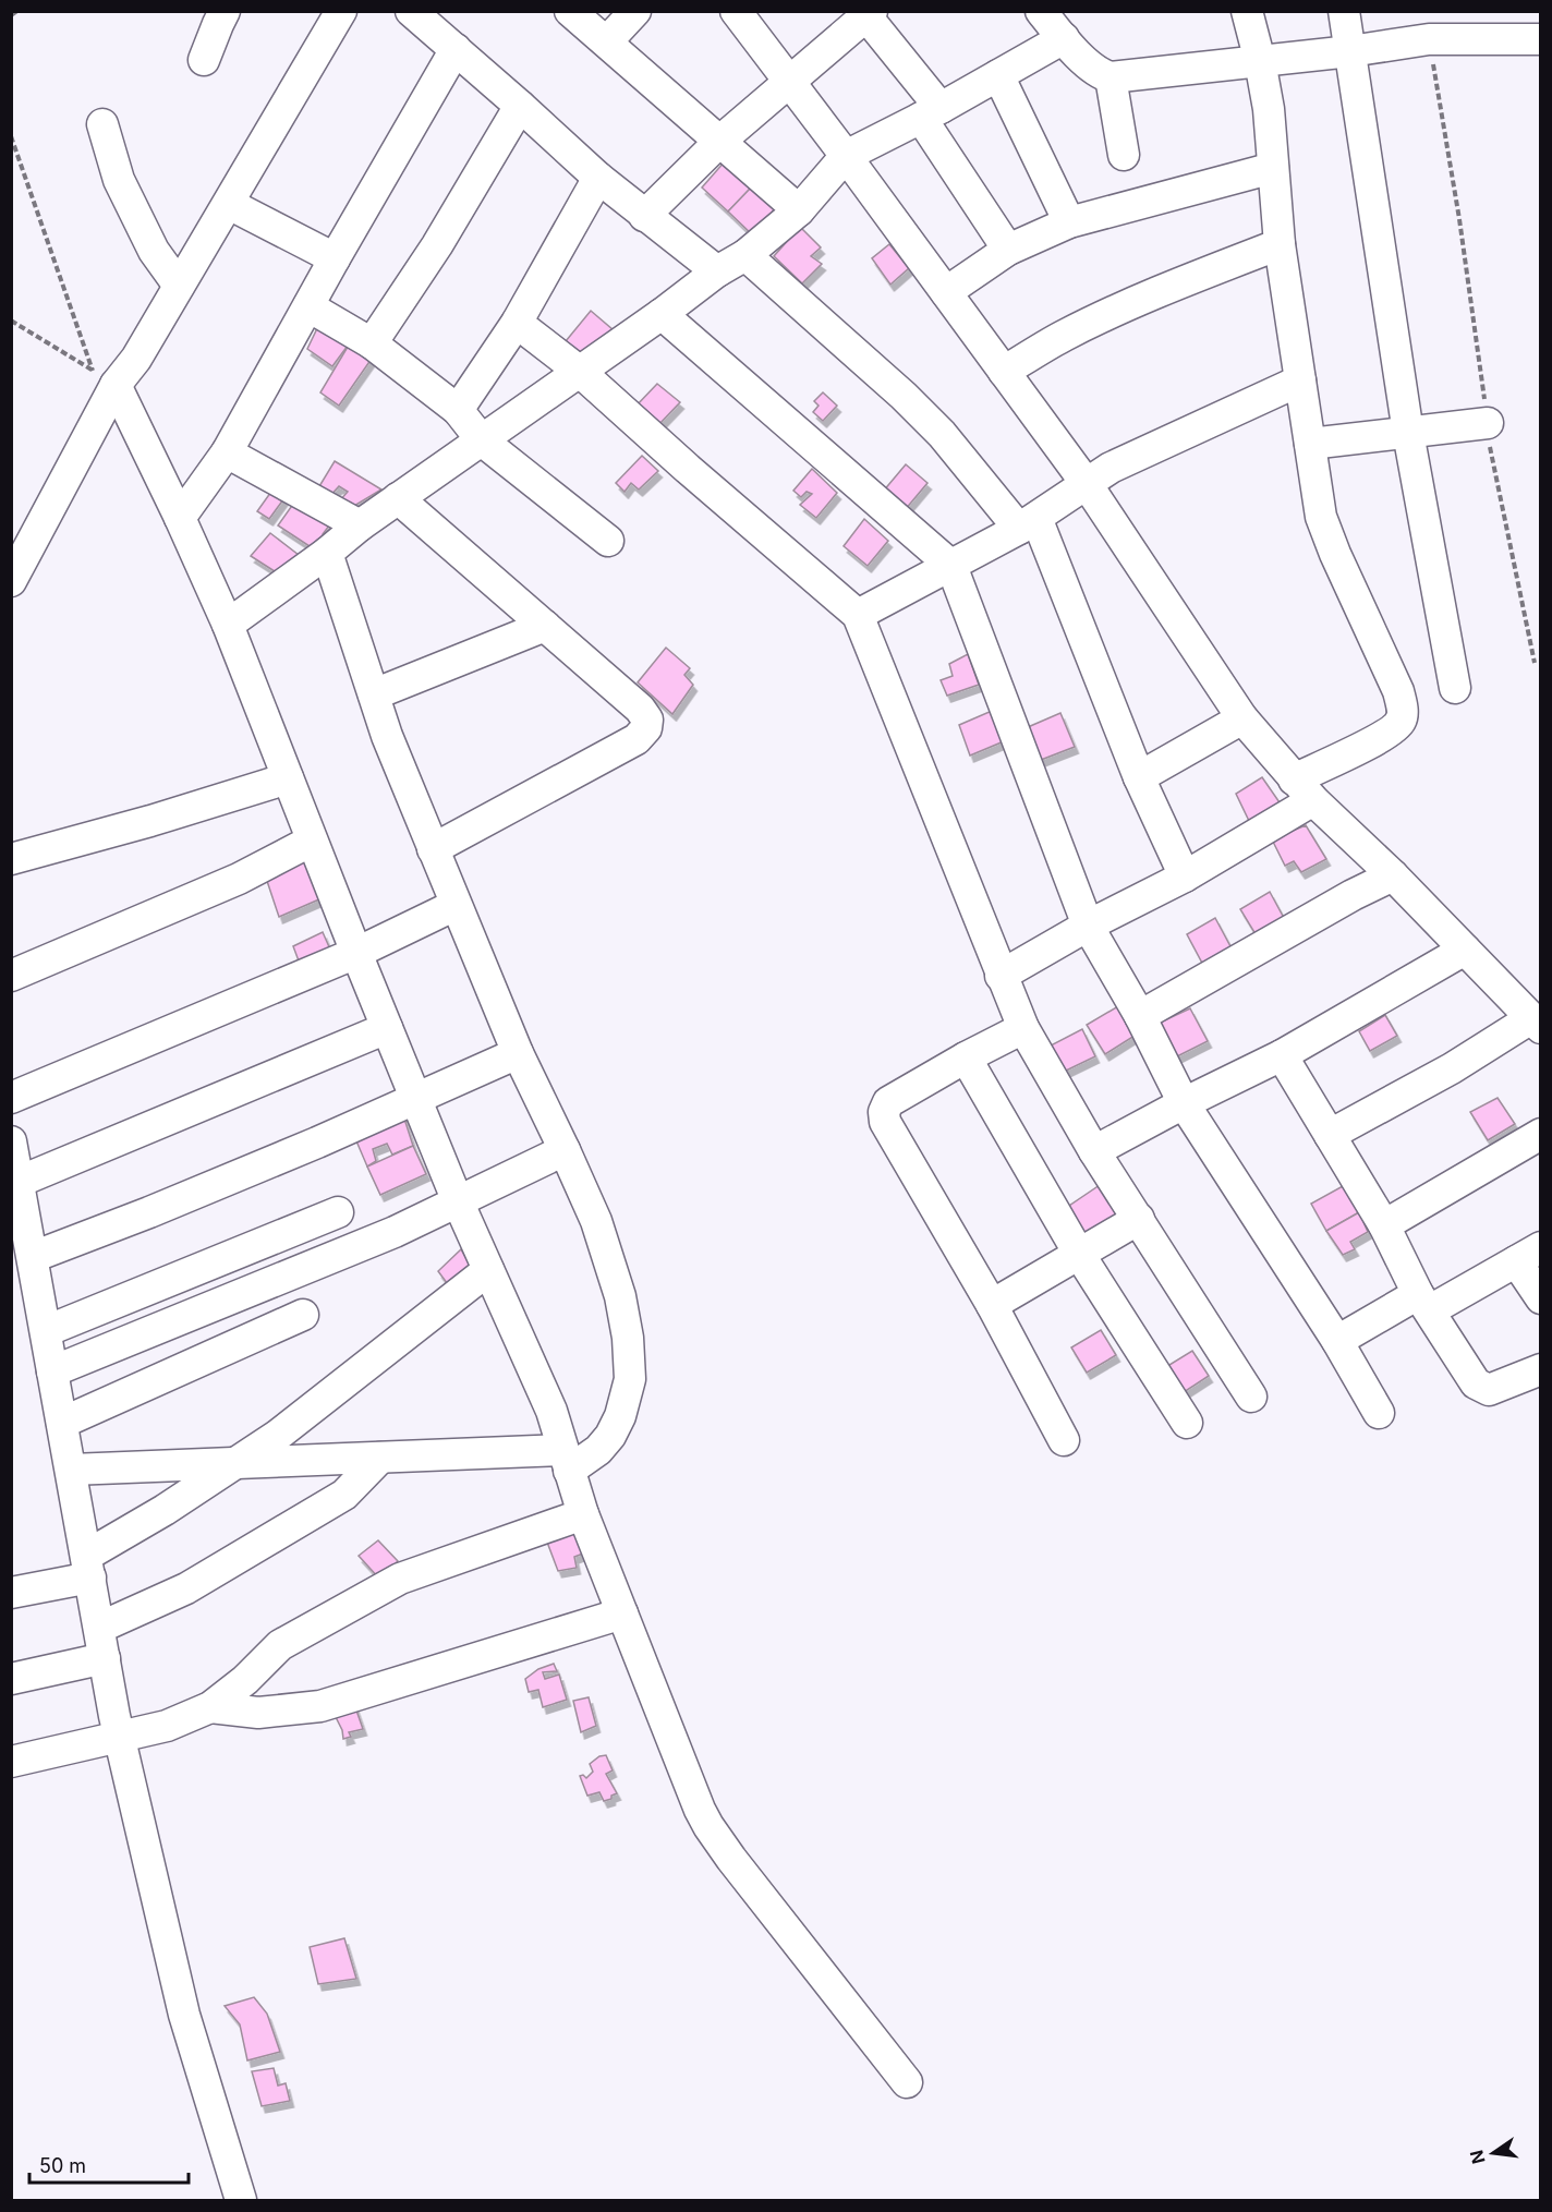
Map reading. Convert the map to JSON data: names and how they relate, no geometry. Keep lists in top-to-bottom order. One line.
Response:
{"scale_bar":"50 m","north":"left"}
